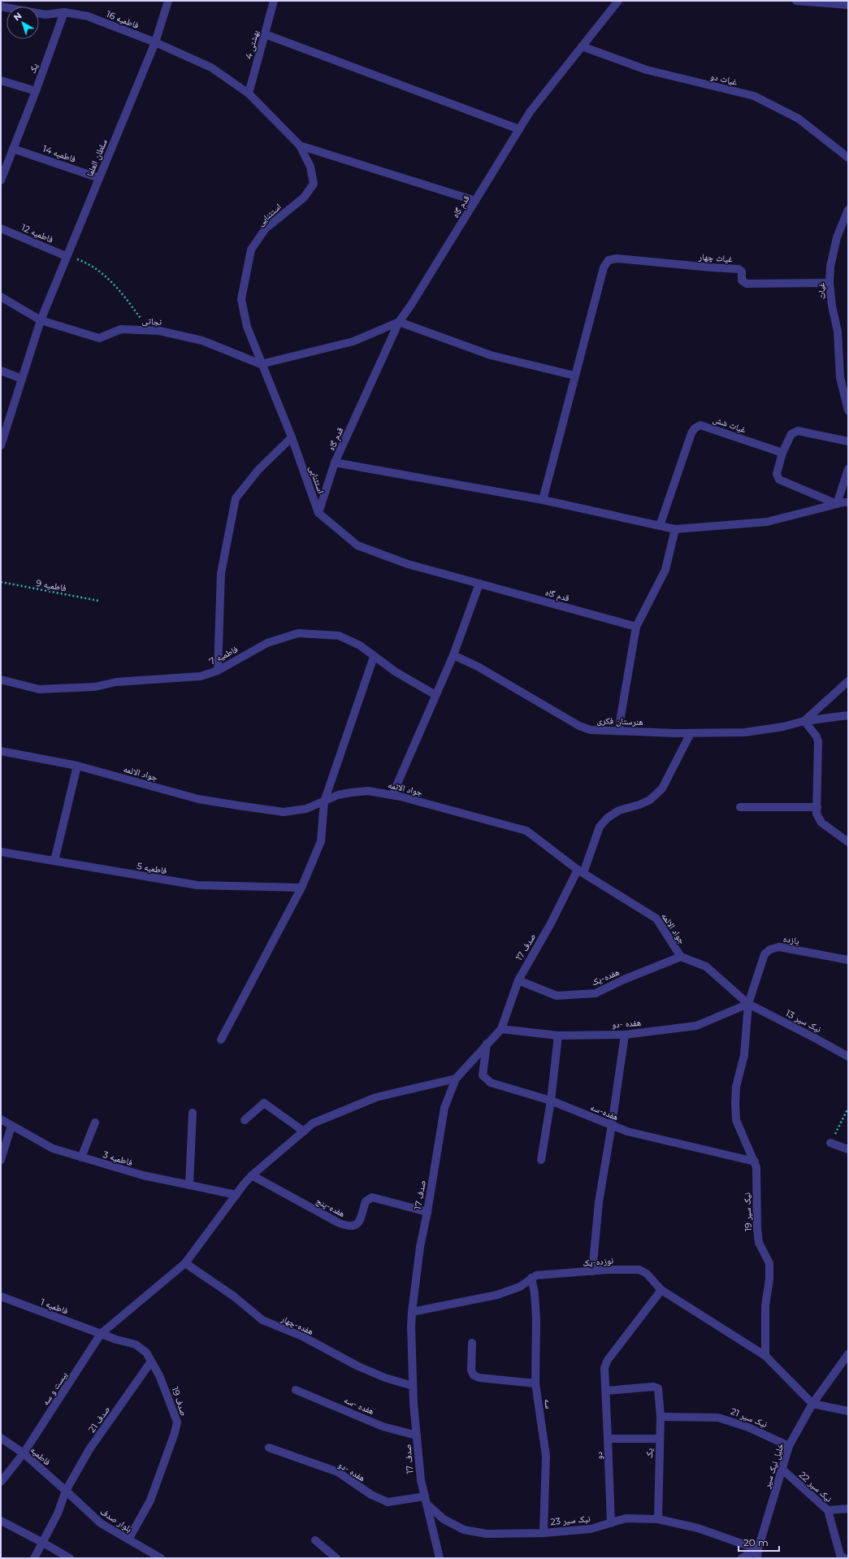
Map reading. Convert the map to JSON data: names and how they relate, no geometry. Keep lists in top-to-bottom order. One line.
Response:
{"streets":{"street":["فاطمیه 16","بهشتی 4","یک","غیاث دو","فاطمیه 14","سلطان العلما","قدم گاه","استثنایی","فاطمیه 12","غیاث چهار","غیاث","نجاتی","غیاث شش","فاطمیه 7","هنرستان فکری","جواد الائمه","فاطمیه 5","یازده","صدف 17","هفده-یک","نیک سیر 13","هفده -دو","هفده-سه","فاطمیه 3","هفده-پنج","نیک سیر 19","نوزده-یک","فاطمیه 1","هفده-چهار","بیست و سه","صدف 19","سه","هفده -سه","نیک سیر 21","صدف 21","فاطمیه","دو","خلیل نیک سیر","نیک سیر 22","بلوار صدف","نیک سیر 23"],"path":["فاطمیه 9"]},"crossings":[["فاطمیه 16","یک"],["فاطمیه 16","سلطان العلما"],["فاطمیه 16","استثنایی"],["بهشتی 4","استثنایی"],["یک","فاطمیه 14"],["یک","نیک سیر 21"],["یک","دو"],["یک","نیک سیر 23"],["غیاث دو","قدم گاه"],["فاطمیه 14","سلطان العلما"],["سلطان العلما","استثنایی"],["سلطان العلما","فاطمیه 12"],["سلطان العلما","نجاتی"],["قدم گاه","استثنایی"],["استثنایی","نجاتی"],["غیاث چهار","غیاث"],["هنرستان فکری","صدف 17"],["جواد الائمه","یازده"],["جواد الائمه","صدف 17"],["جواد الائمه","هفده-یک"],["جواد الائمه","نیک سیر 13"],["جواد الائمه","هفده -دو"],["جواد الائمه","نیک سیر 19"],["یازده","نیک سیر 13"],["یازده","هفده -دو"],["یازده","نیک سیر 19"],["صدف 17","هفده-یک"],["صدف 17","هفده -دو"],["صدف 17","هفده-سه"],["صدف 17","هفده-پنج"],["صدف 17","نوزده-یک"],["صدف 17","هفده-چهار"],["صدف 17","بیست و سه"],["صدف 17","هفده -سه"],["صدف 17","نیک سیر 23"],["نیک سیر 13","هفده -دو"],["نیک سیر 13","نیک سیر 19"],["هفده -دو","نیک سیر 19"],["هفده -دو","نیک سیر 23"],["هفده-سه","نیک سیر 19"],["فاطمیه 3","بیست و سه"],["هفده-پنج","بیست و سه"],["نیک سیر 19","نوزده-یک"],["نوزده-یک","سه"],["فاطمیه 1","بیست و سه"],["فاطمیه 1","صدف 19"],["هفده-چهار","بیست و سه"],["بیست و سه","صدف 19"],["بیست و سه","فاطمیه"],["صدف 19","صدف 21"],["صدف 19","بلوار صدف"],["سه","نیک سیر 23"],["نیک سیر 21","خلیل نیک سیر"],["صدف 21","فاطمیه"],["صدف 21","بلوار صدف"],["فاطمیه","بلوار صدف"],["دو","نیک سیر 23"],["خلیل نیک سیر","نیک سیر 22"],["خلیل نیک سیر","نیک سیر 23"]],"scale_bar":"20 m","north":"top left"}
